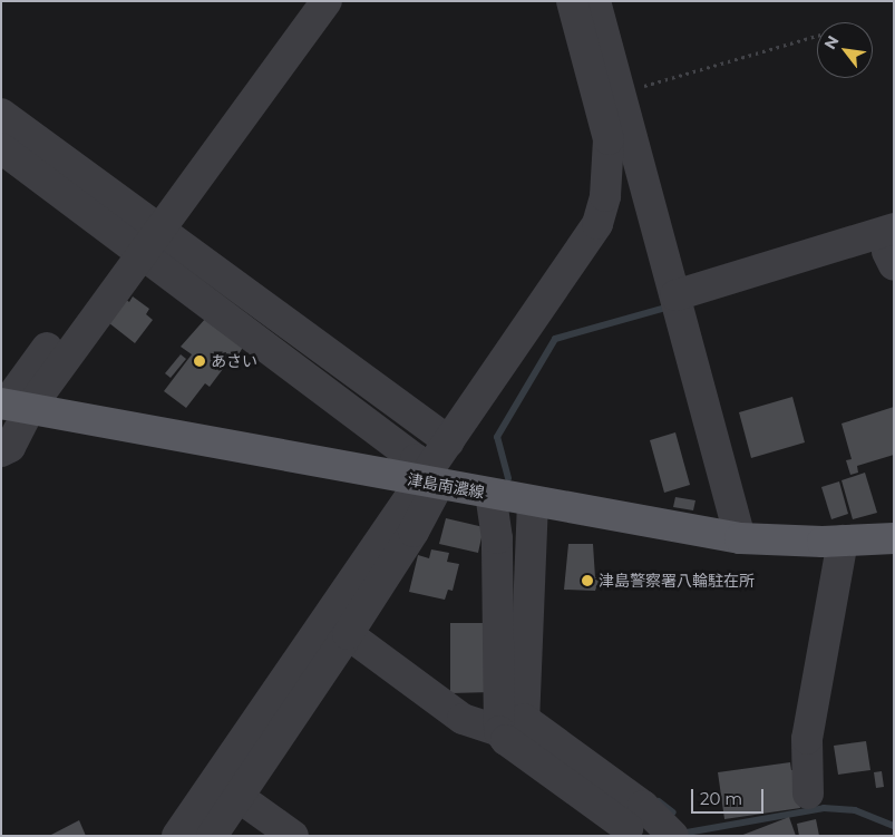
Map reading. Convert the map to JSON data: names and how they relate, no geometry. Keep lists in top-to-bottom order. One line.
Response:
{"streets":{"main road":["津島南濃線"]},"places":["あさい","津島警察署八輪駐在所"],"scale_bar":"20 m","north":"top left"}
